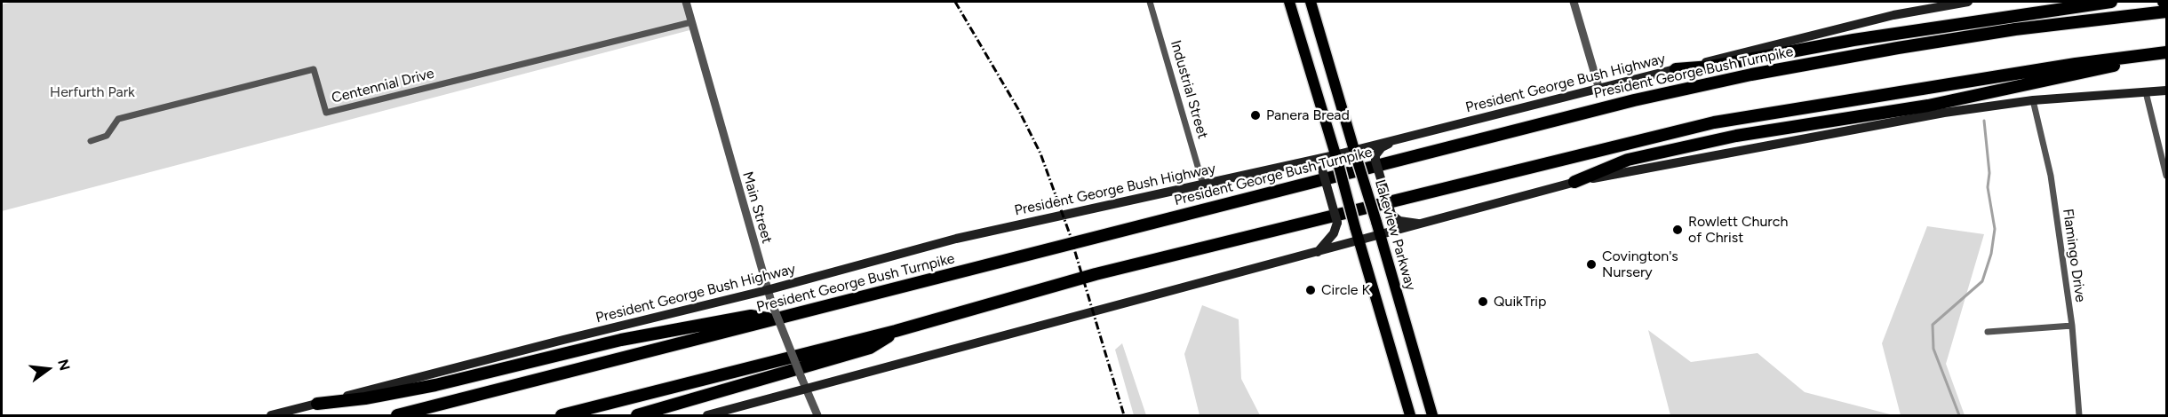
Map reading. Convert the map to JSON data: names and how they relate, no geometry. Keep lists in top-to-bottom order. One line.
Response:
{"streets":{"highway":["President George Bush Turnpike"],"main road":["President George Bush Highway","Lakeview Parkway"],"street":["Centennial Drive","Industrial Street","Main Street","Flamingo Drive"]},"crossings":[["President George Bush Highway","Industrial Street"],["President George Bush Highway","Main Street"],["President George Bush Highway","Lakeview Parkway"],["Centennial Drive","Main Street"]],"parks":["Herfurth Park"],"places":["Panera Bread","Rowlett Church of Christ","Covington's Nursery","Circle K","QuikTrip"],"north":"right"}
